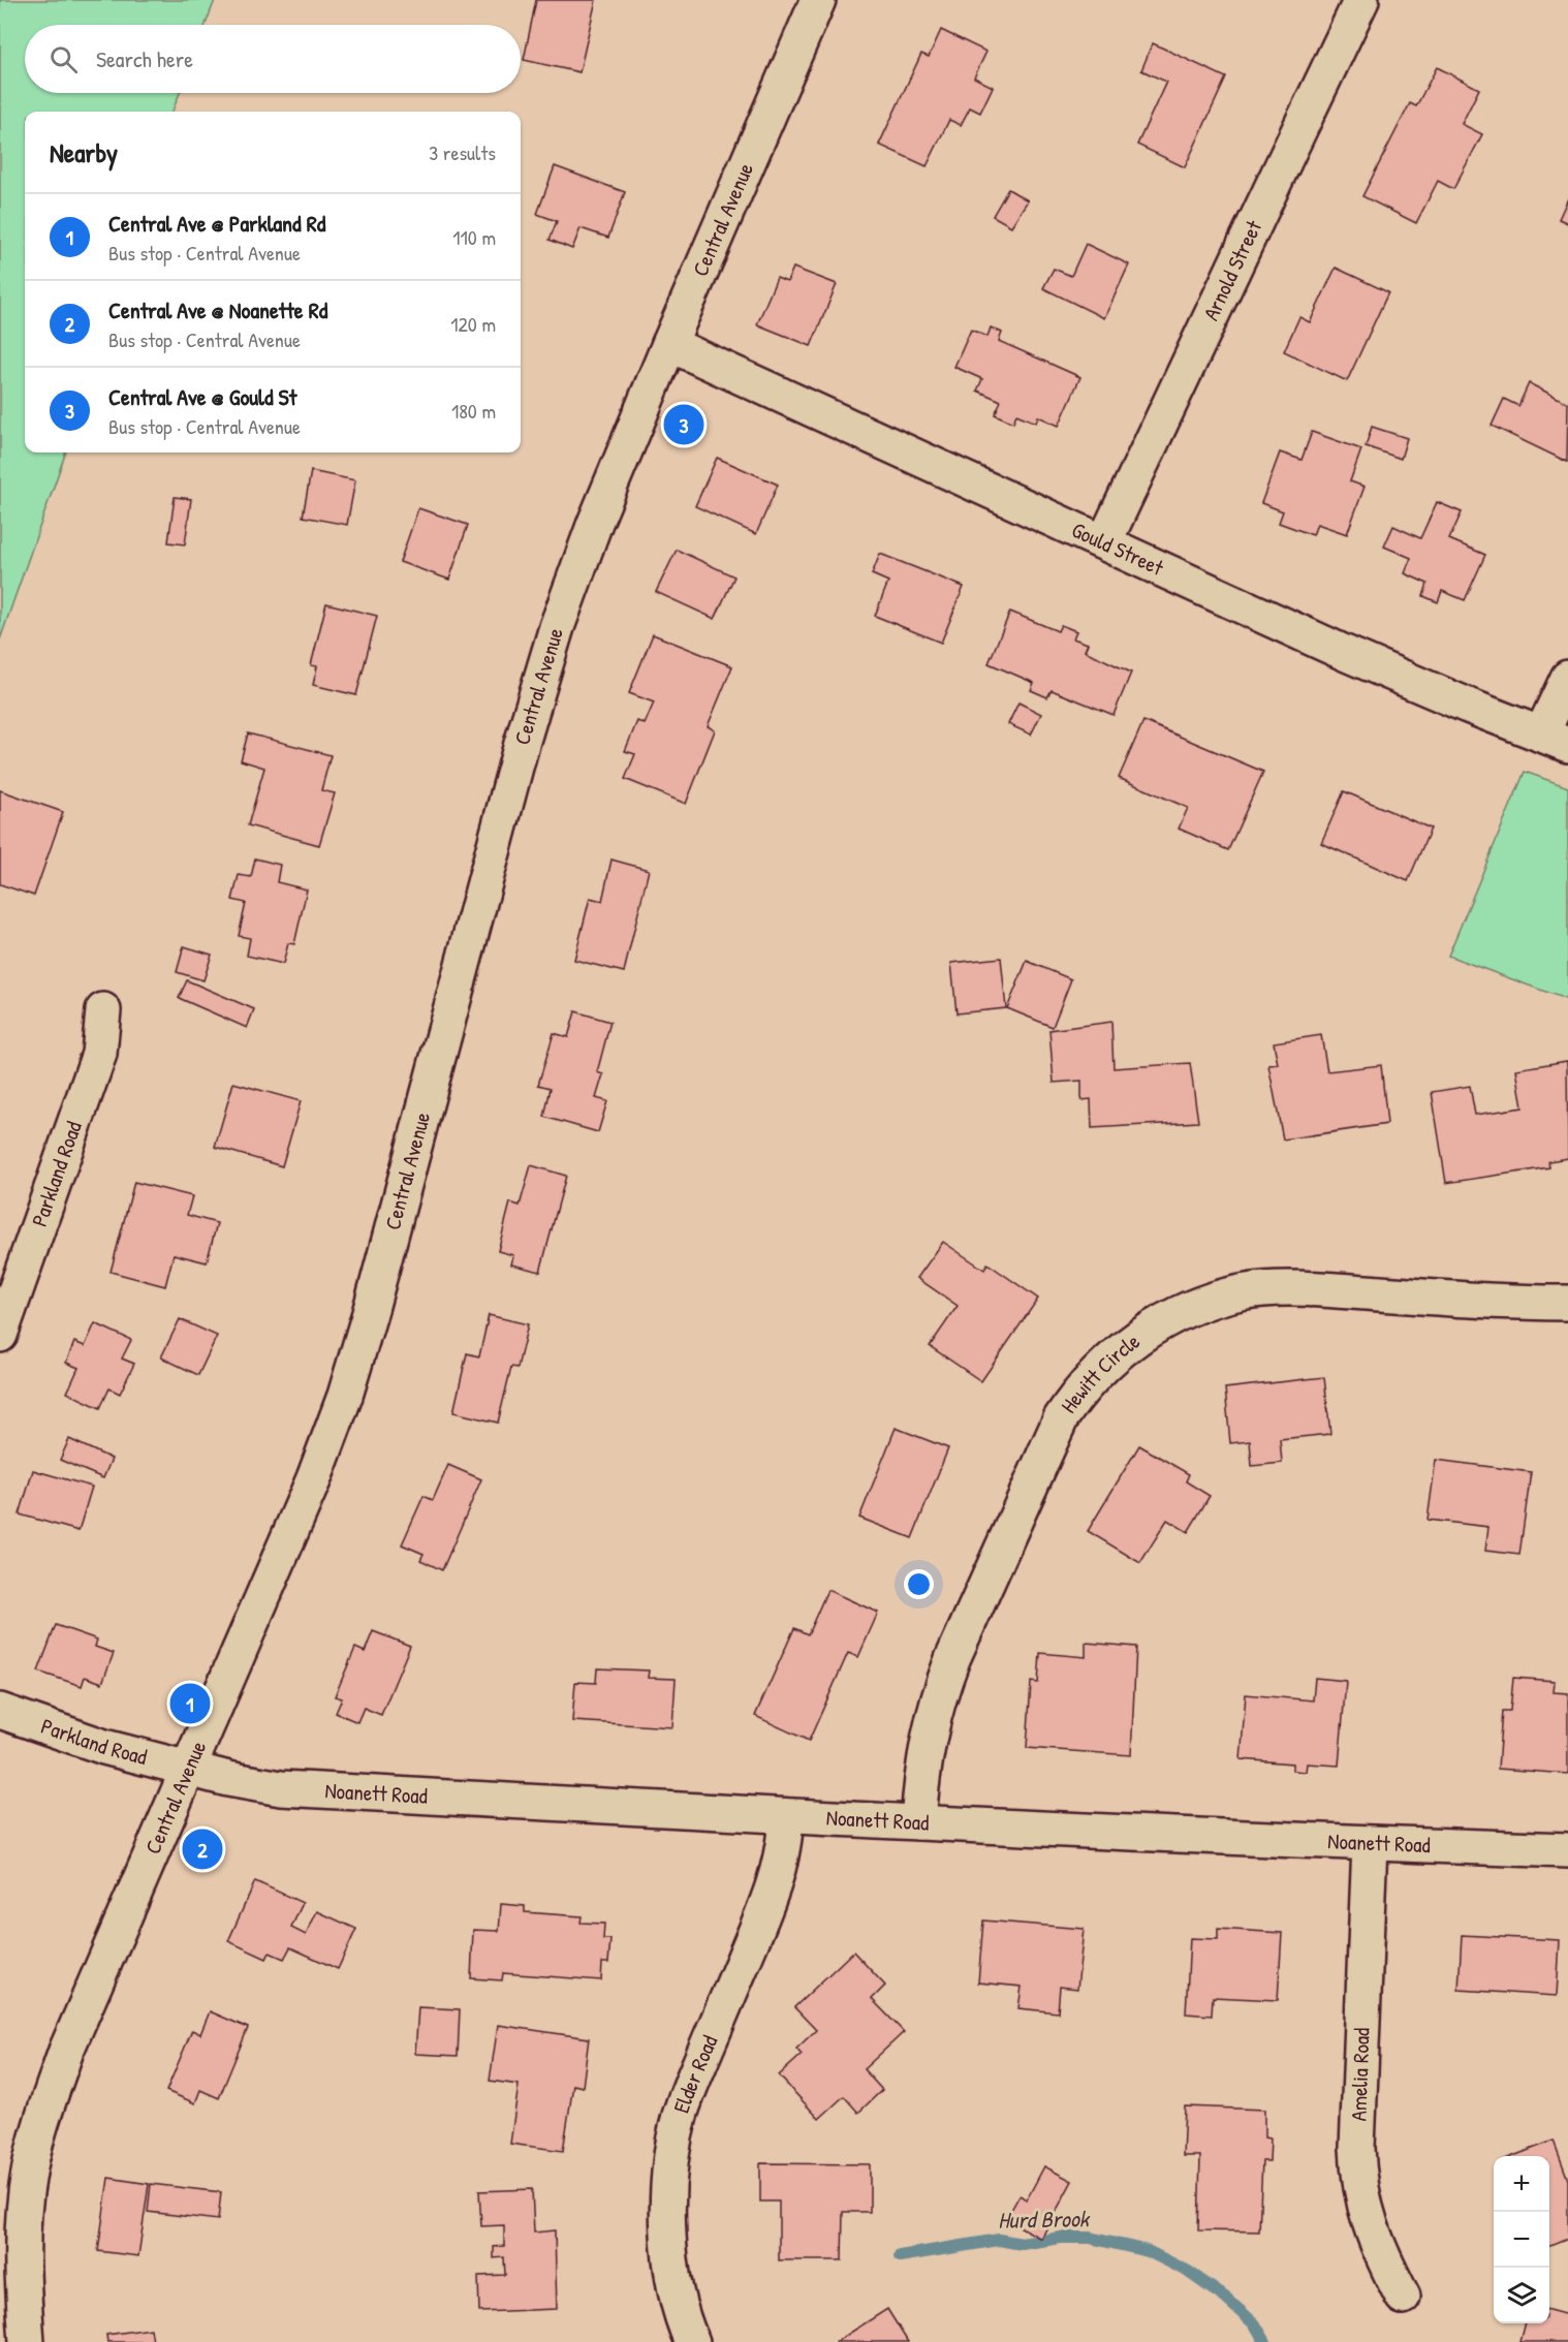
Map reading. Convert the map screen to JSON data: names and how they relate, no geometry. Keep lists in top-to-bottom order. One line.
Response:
{"streets":{"street":["Central Avenue","Arnold Street","Gould Street","Parkland Road","Hewitt Circle","Noanett Road","Elder Road","Amelia Road"]},"crossings":[["Central Avenue","Gould Street"],["Central Avenue","Parkland Road"],["Central Avenue","Noanett Road"],["Arnold Street","Gould Street"],["Parkland Road","Noanett Road"],["Hewitt Circle","Noanett Road"],["Noanett Road","Elder Road"],["Noanett Road","Amelia Road"]],"water":["Hurd Brook"],"page":{"search":"Search here","heading":["Nearby","3 results"],"list":[{"mark":"1","name":"Central Ave @ Parkland Rd","note":"Bus stop · Central Avenue","value":"110 m"},{"mark":"2","name":"Central Ave @ Noanette Rd","note":"Bus stop · Central Avenue","value":"120 m"},{"mark":"3","name":"Central Ave @ Gould St","note":"Bus stop · Central Avenue","value":"180 m"}],"pins":["3","1","2"],"map_buttons":["+","−"]}}
